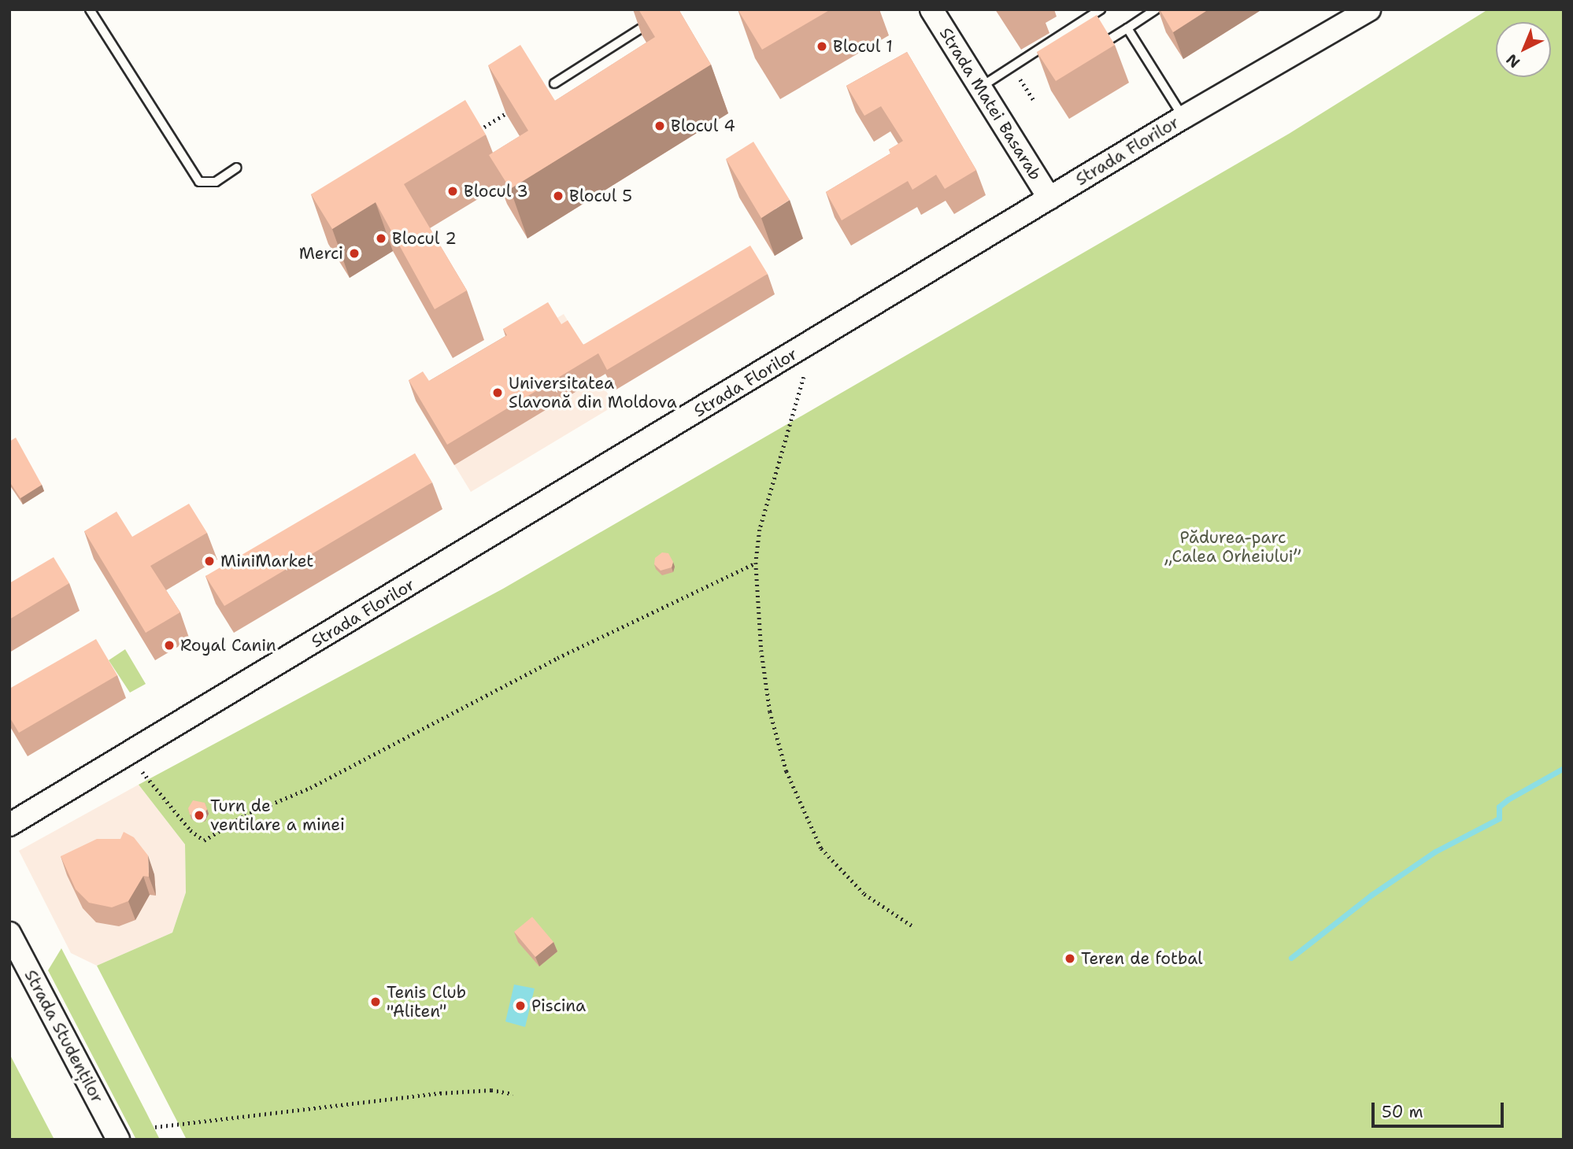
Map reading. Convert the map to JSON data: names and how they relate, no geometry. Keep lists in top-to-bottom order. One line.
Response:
{"streets":{"main road":["Strada Matei Basarab","Strada Florilor","Strada Studenților"]},"crossings":[["Strada Matei Basarab","Strada Florilor"]],"parks":["Pădurea-parc „Calea Orheiului”"],"places":["Blocul 1","Blocul 4","Blocul 3","Blocul 5","Blocul 2","Merci","Universitatea Slavonă din Moldova","MiniMarket","Royal Canin","Turn de ventilare a minei","Teren de fotbal","Tenis Club \"Aliten\"","Piscina"],"scale_bar":"50 m","north":"bottom left"}
